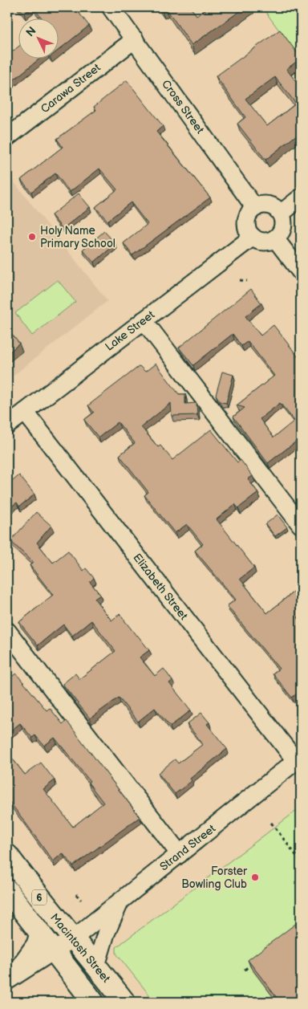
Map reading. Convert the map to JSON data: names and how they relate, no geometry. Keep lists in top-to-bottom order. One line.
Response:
{"streets":{"main road":["6","Macintosh Street"],"street":["Carawa Street","Cross Street","Lake Street","Elizabeth Street","Strand Street"]},"crossings":[["Carawa Street","Cross Street"],["Cross Street","Lake Street"],["Lake Street","Elizabeth Street"],["Elizabeth Street","Strand Street"],["Strand Street","Macintosh Street"]],"places":["Holy Name Primary School","Forster Bowling Club"],"north":"top left"}
